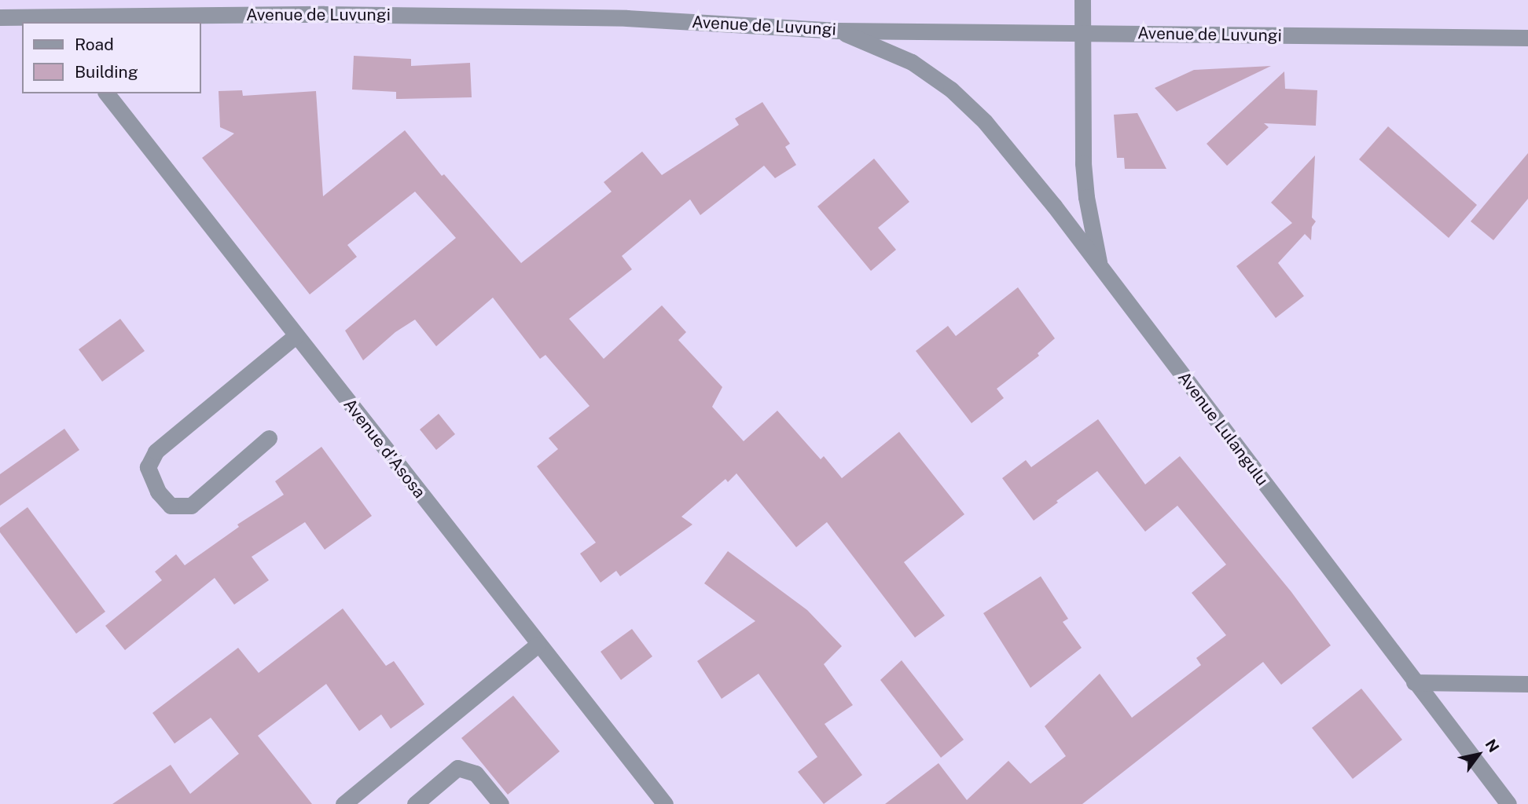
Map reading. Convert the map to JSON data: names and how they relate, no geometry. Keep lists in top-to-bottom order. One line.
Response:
{"streets":{"street":["Avenue de Luvungi","Avenue Lulangulu","Avenue d'Asosa"]},"crossings":[["Avenue de Luvungi","Avenue Lulangulu"]],"legend":["Road","Building"],"north":"top right"}
